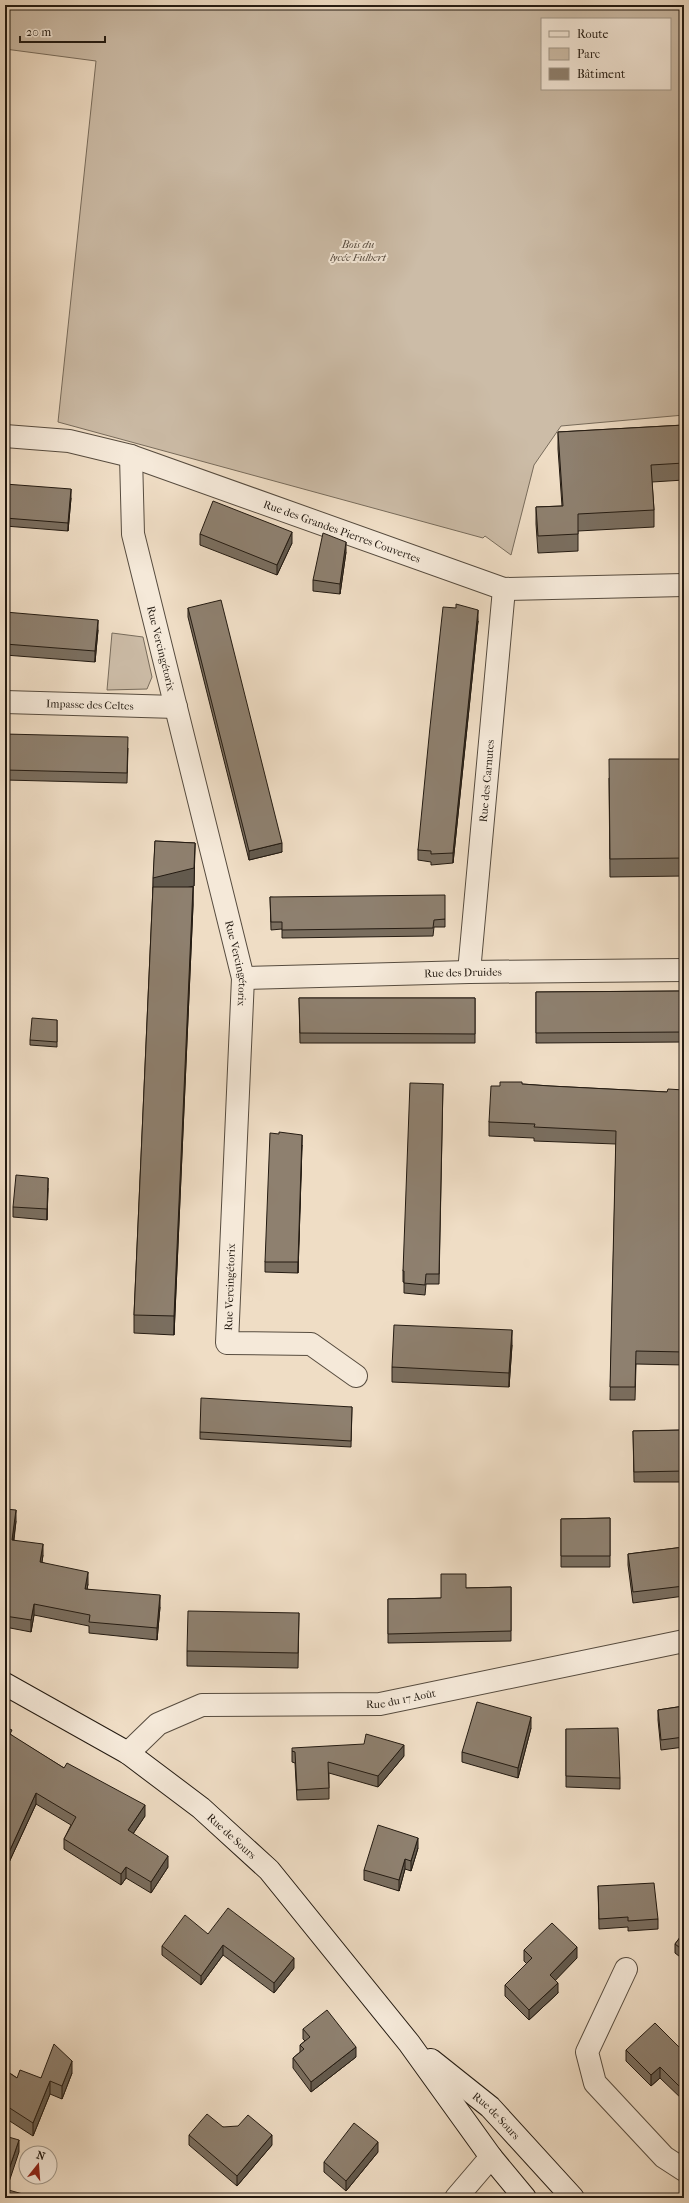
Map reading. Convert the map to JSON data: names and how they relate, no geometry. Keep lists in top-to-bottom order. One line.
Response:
{"streets":{"street":["Rue des Grandes Pierres Couvertes","Rue Vercingétorix","Impasse des Celtes","Rue des Carnutes","Rue des Druides","Rue du 17 Août","Rue de Sours"]},"crossings":[["Rue des Grandes Pierres Couvertes","Rue Vercingétorix"],["Rue des Grandes Pierres Couvertes","Rue des Carnutes"],["Rue Vercingétorix","Impasse des Celtes"],["Rue Vercingétorix","Rue des Druides"],["Rue des Carnutes","Rue des Druides"],["Rue du 17 Août","Rue de Sours"]],"parks":["Bois du lycée Fulbert"],"legend":["Route","Parc","Bâtiment"],"scale_bar":"20 m","north":"top"}
